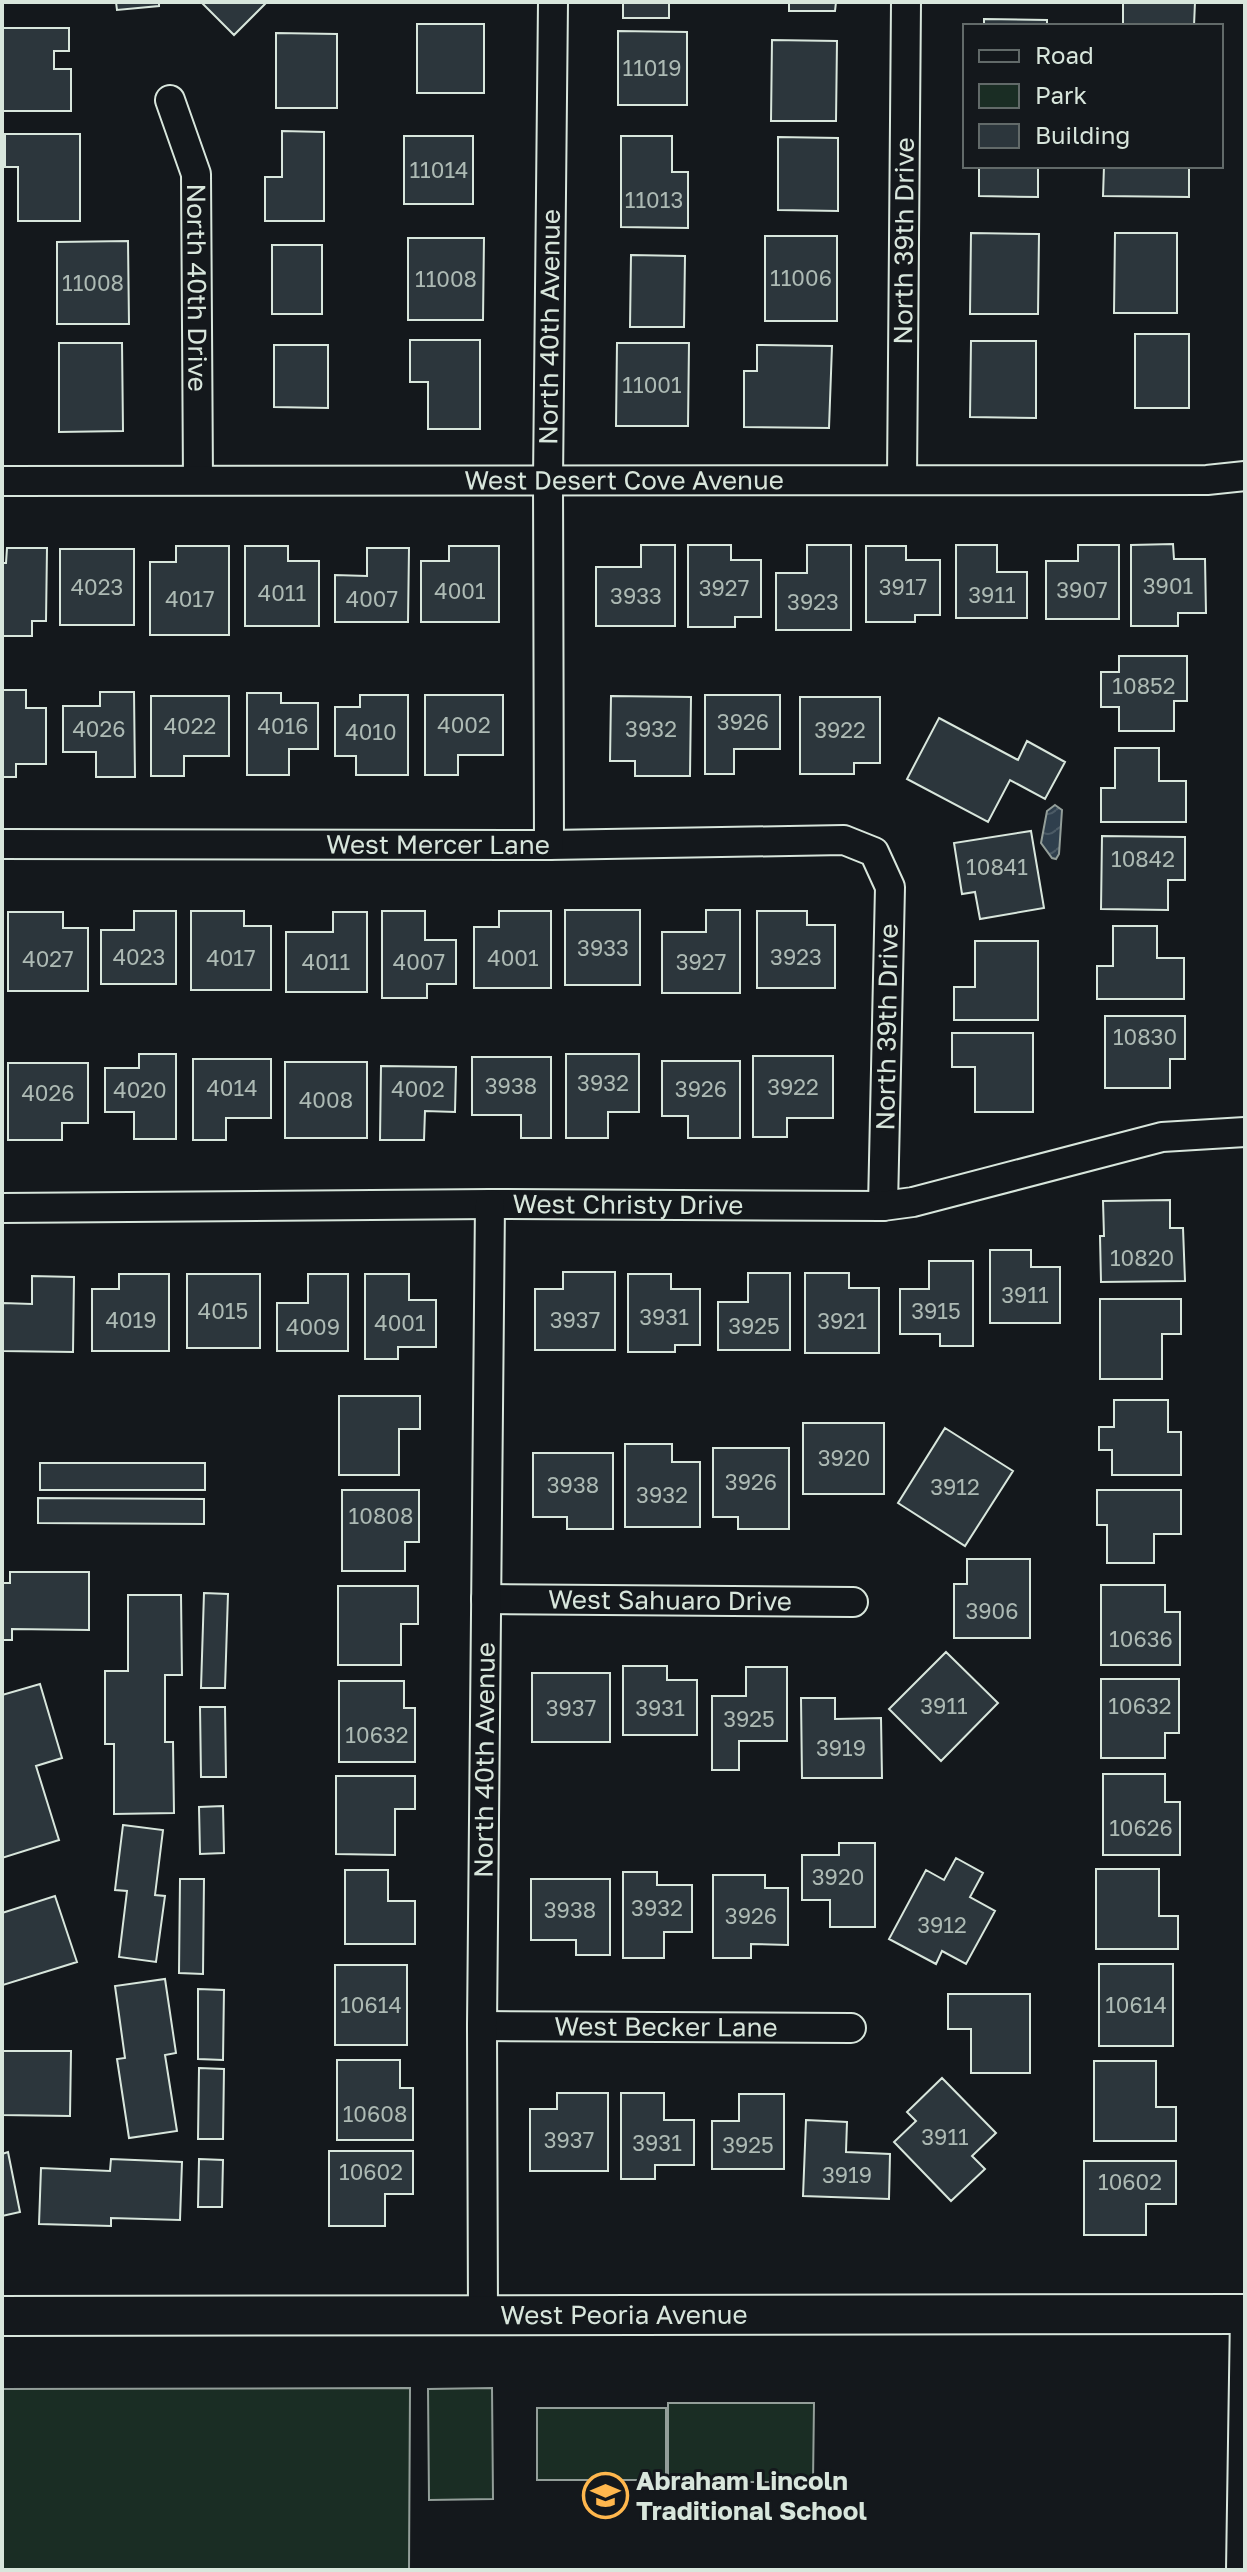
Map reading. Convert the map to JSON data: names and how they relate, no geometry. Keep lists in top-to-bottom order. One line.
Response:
{"streets":{"main road":["West Peoria Avenue"],"street":["North 39th Drive","North 40th Drive","North 40th Avenue","West Desert Cove Avenue","West Mercer Lane","West Christy Drive","West Sahuaro Drive","West Becker Lane"]},"crossings":[["North 39th Drive","West Desert Cove Avenue"],["North 39th Drive","West Mercer Lane"],["North 39th Drive","West Christy Drive"],["North 40th Drive","West Desert Cove Avenue"],["North 40th Avenue","West Desert Cove Avenue"],["North 40th Avenue","West Mercer Lane"],["North 40th Avenue","West Christy Drive"],["North 40th Avenue","West Sahuaro Drive"],["North 40th Avenue","West Becker Lane"],["North 40th Avenue","West Peoria Avenue"]],"places":{"school or university":["Abraham Lincoln Traditional School"]},"house_numbers":["11019","11014","11013","11006","11008","11008","11001","3901","4023","3917","3927","3907","4001","4011","3911","3933","4017","4007","3923","10852","3926","4002","4022","4016","4026","3932","3922","4010","10842","10841","3933","4023","3923","4017","4001","4027","4011","4007","3927","10830","3932","3938","3922","4014","4002","3926","4020","4026","4008","10820","3911","4015","3915","3931","4019","3937","3921","4001","3925","4009","3920","3926","3938","3912","3932","10808","3906","10636","3911","10632","3937","3931","3925","10632","3919","10626","3920","3932","3938","3926","3912","10614","10614","10608","3911","3937","3931","3925","10602","3919","10602"],"legend":["Road","Park","Building"]}
